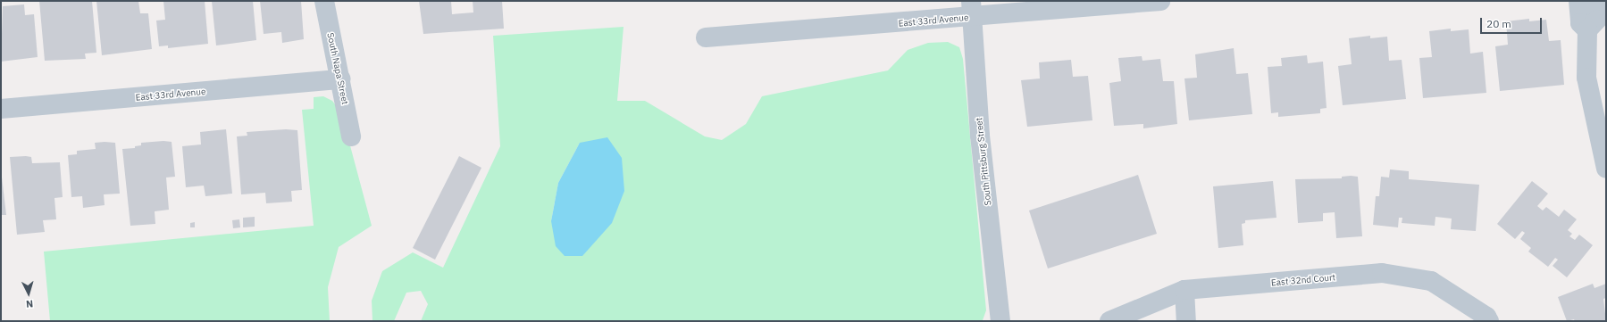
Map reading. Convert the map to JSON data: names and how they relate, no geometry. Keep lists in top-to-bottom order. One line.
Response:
{"streets":{"street":["East 33rd Avenue","South Napa Street","South Pittsburg Street","East 32nd Court"]},"crossings":[["East 33rd Avenue","South Napa Street"],["East 33rd Avenue","South Pittsburg Street"]],"scale_bar":"20 m","north":"bottom"}
